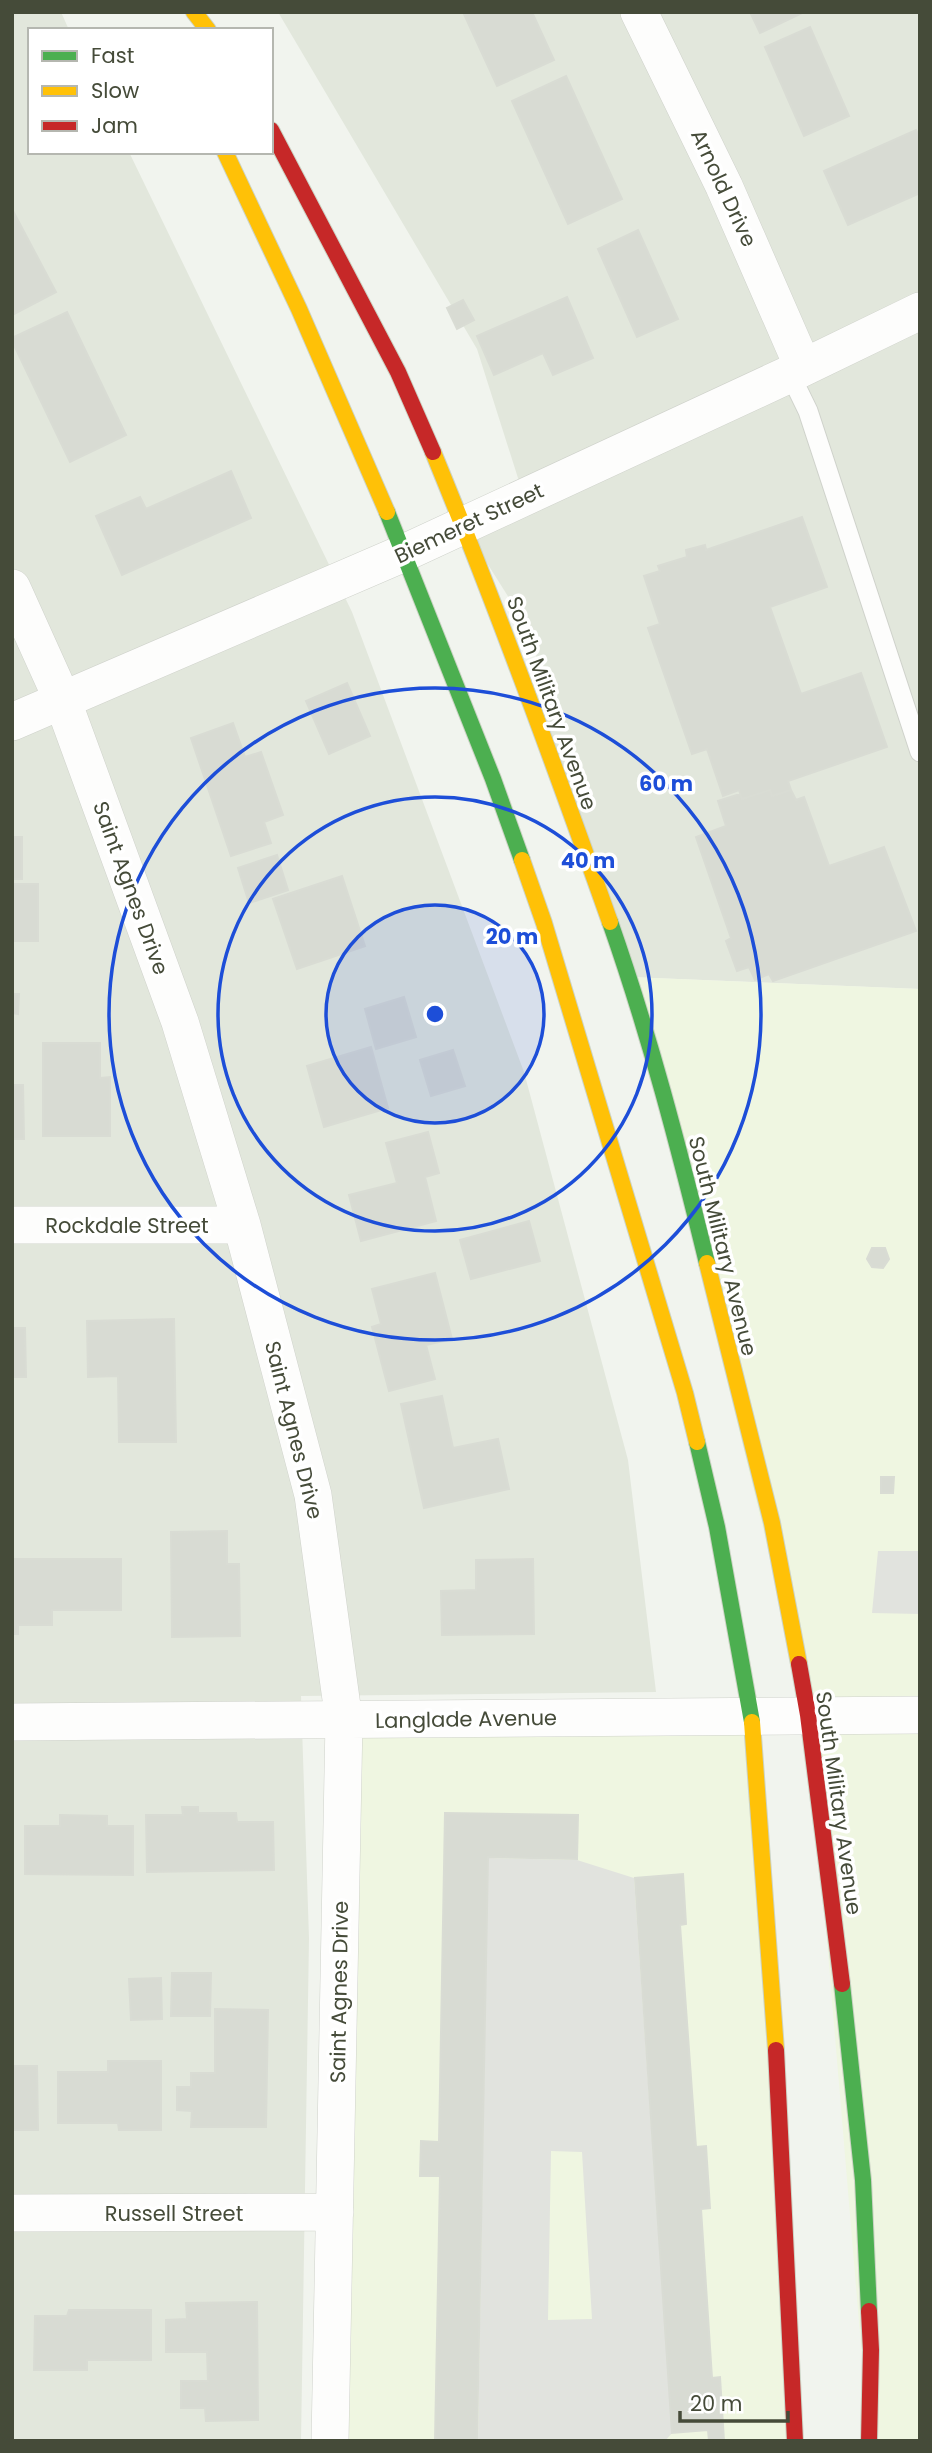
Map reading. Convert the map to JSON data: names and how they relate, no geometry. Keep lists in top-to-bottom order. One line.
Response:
{"streets":{"main road":["South Military Avenue"],"street":["Arnold Drive","Biemeret Street","Saint Agnes Drive","Rockdale Street","Langlade Avenue","Russell Street"]},"crossings":[["Arnold Drive","Biemeret Street"],["Biemeret Street","South Military Avenue"],["Biemeret Street","Saint Agnes Drive"],["South Military Avenue","Langlade Avenue"],["Saint Agnes Drive","Rockdale Street"],["Saint Agnes Drive","Langlade Avenue"],["Saint Agnes Drive","Russell Street"]],"legend":["Fast","Slow","Jam"],"scale_bar":"20 m","rings":["60 m","40 m","20 m"]}
